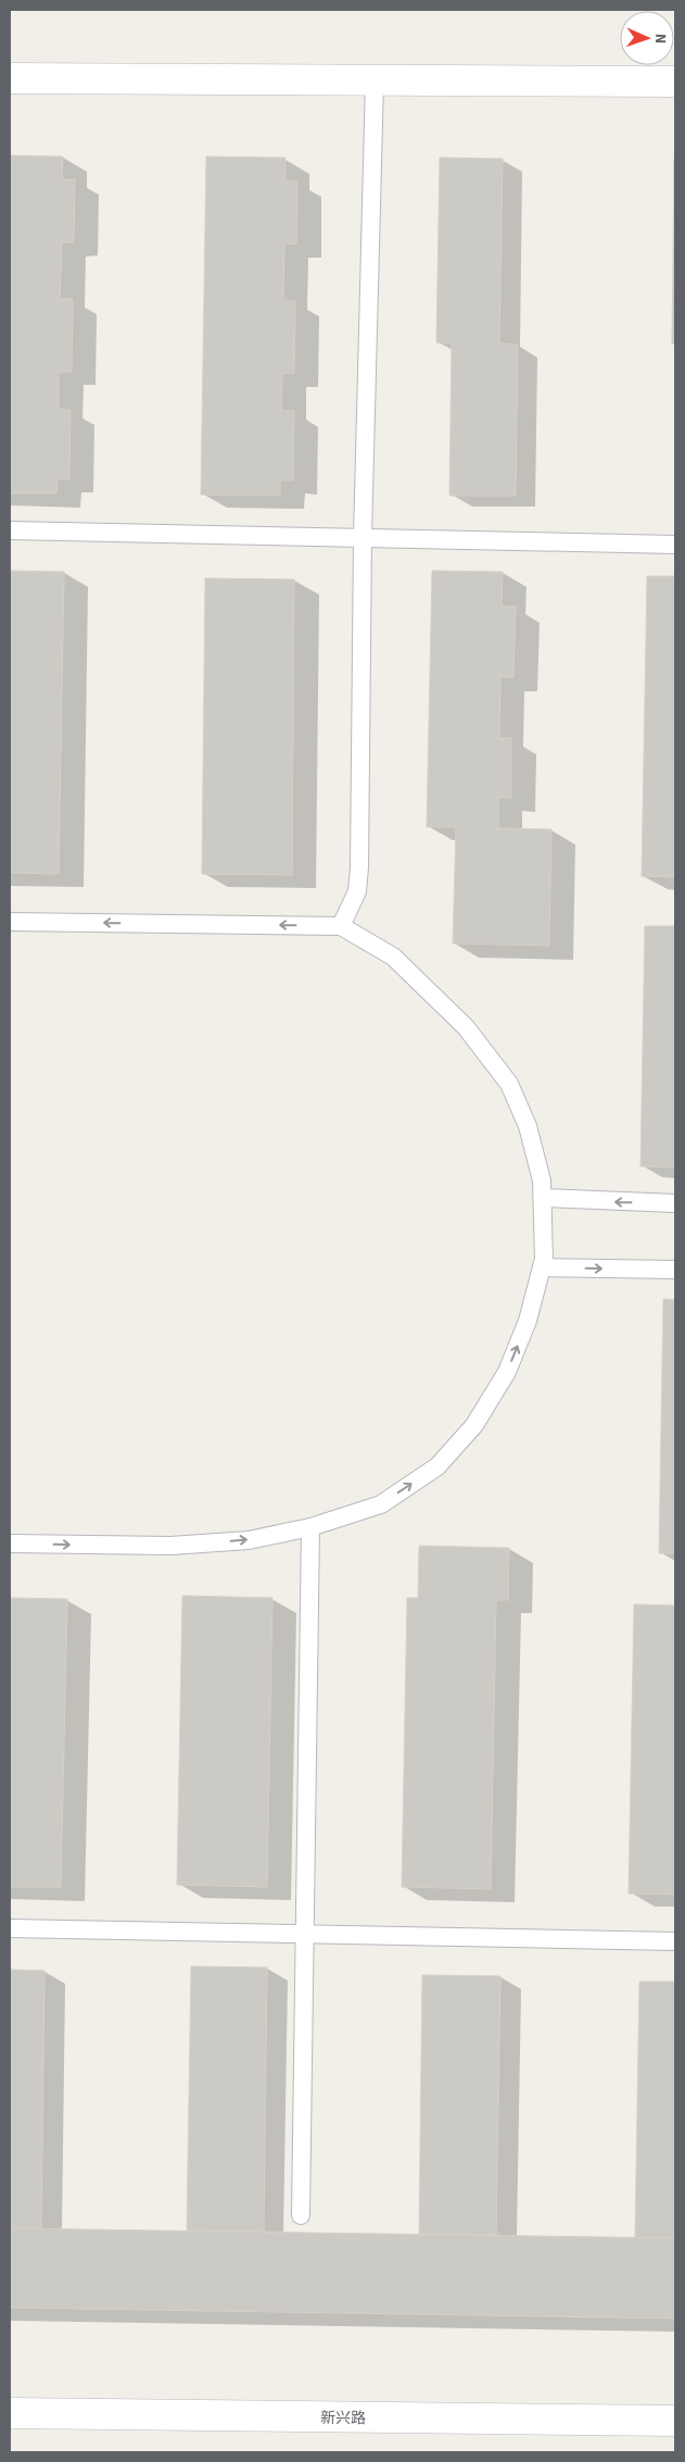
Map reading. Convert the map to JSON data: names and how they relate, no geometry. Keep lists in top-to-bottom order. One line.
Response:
{"streets":{"street":["新兴路"]},"north":"right"}
